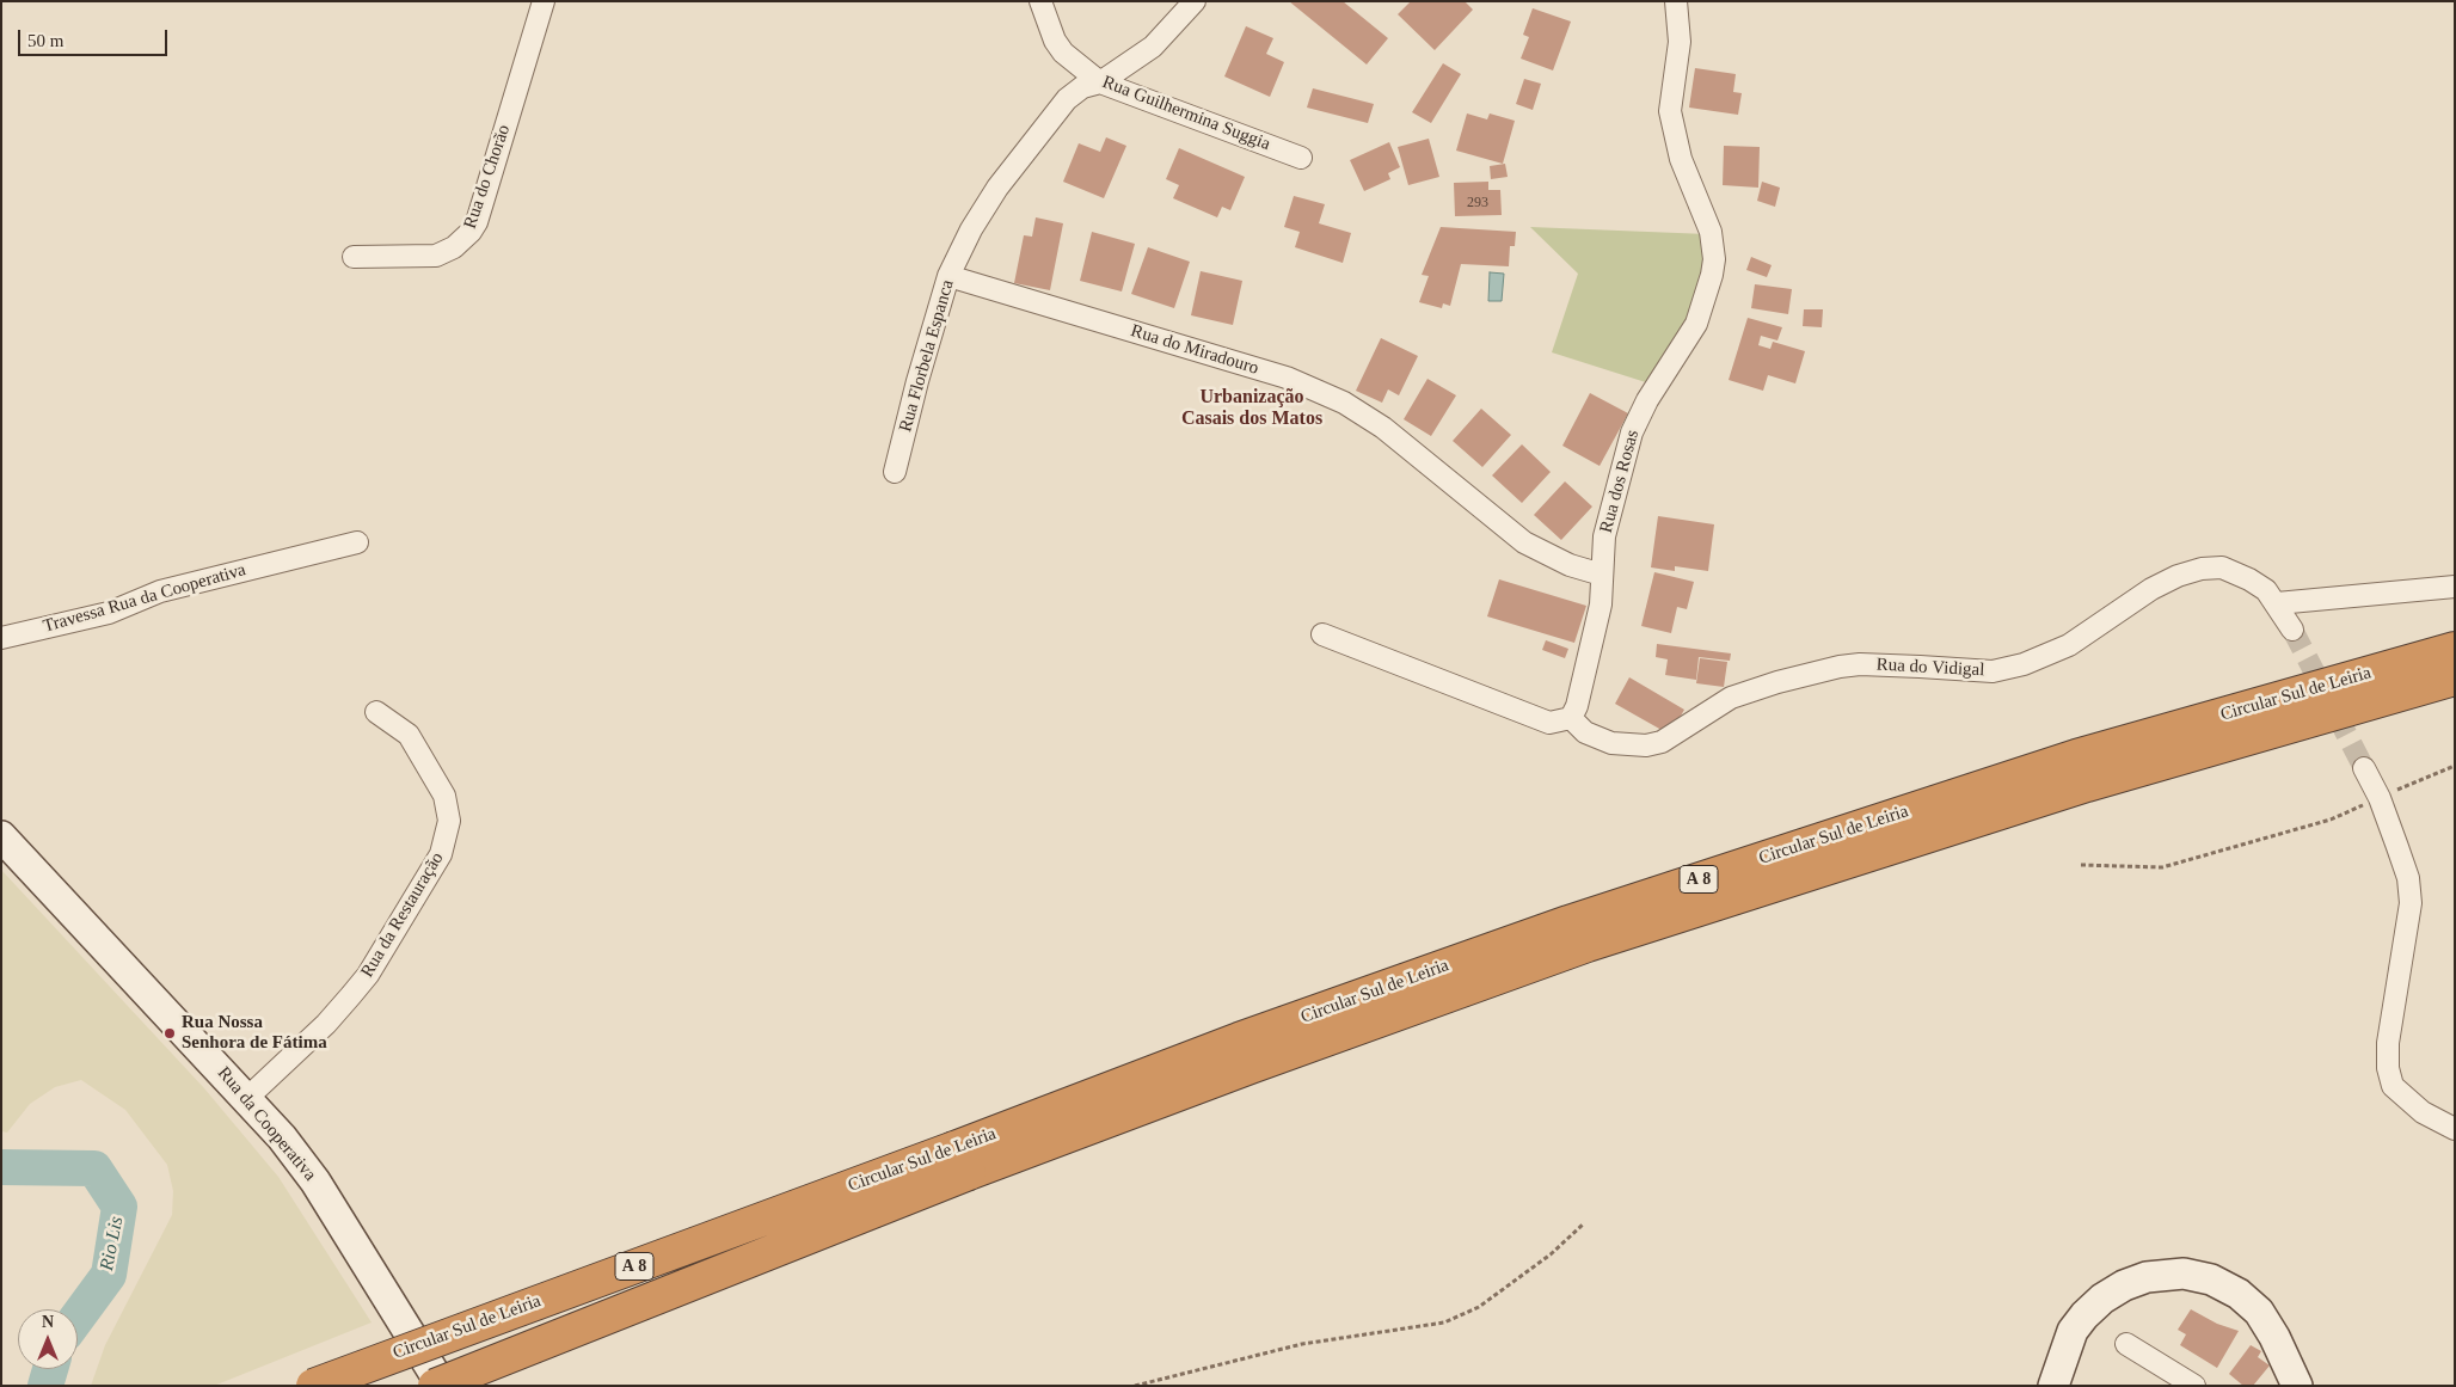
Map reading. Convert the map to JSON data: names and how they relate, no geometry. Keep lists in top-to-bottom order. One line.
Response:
{"streets":{"highway":["Circular Sul de Leiria","A 8"],"main road":["Rua da Cooperativa"],"street":["Rua Guilhermina Suggia","Rua do Chorão","Rua do Miradouro","Rua Florbela Espanca","Rua dos Rosas","Travessa Rua da Cooperativa","Rua do Vidigal","Rua da Restauração"]},"crossings":[["Rua Guilhermina Suggia","Rua Florbela Espanca"],["Rua do Miradouro","Rua Florbela Espanca"],["Rua do Miradouro","Rua dos Rosas"],["Rua dos Rosas","Rua do Vidigal"],["Rua da Restauração","Rua da Cooperativa"]],"districts":["Urbanização Casais dos Matos"],"water":["Rio Lis"],"places":["Rua Nossa Senhora de Fátima"],"house_numbers":["293"],"scale_bar":"50 m","north":"top"}
